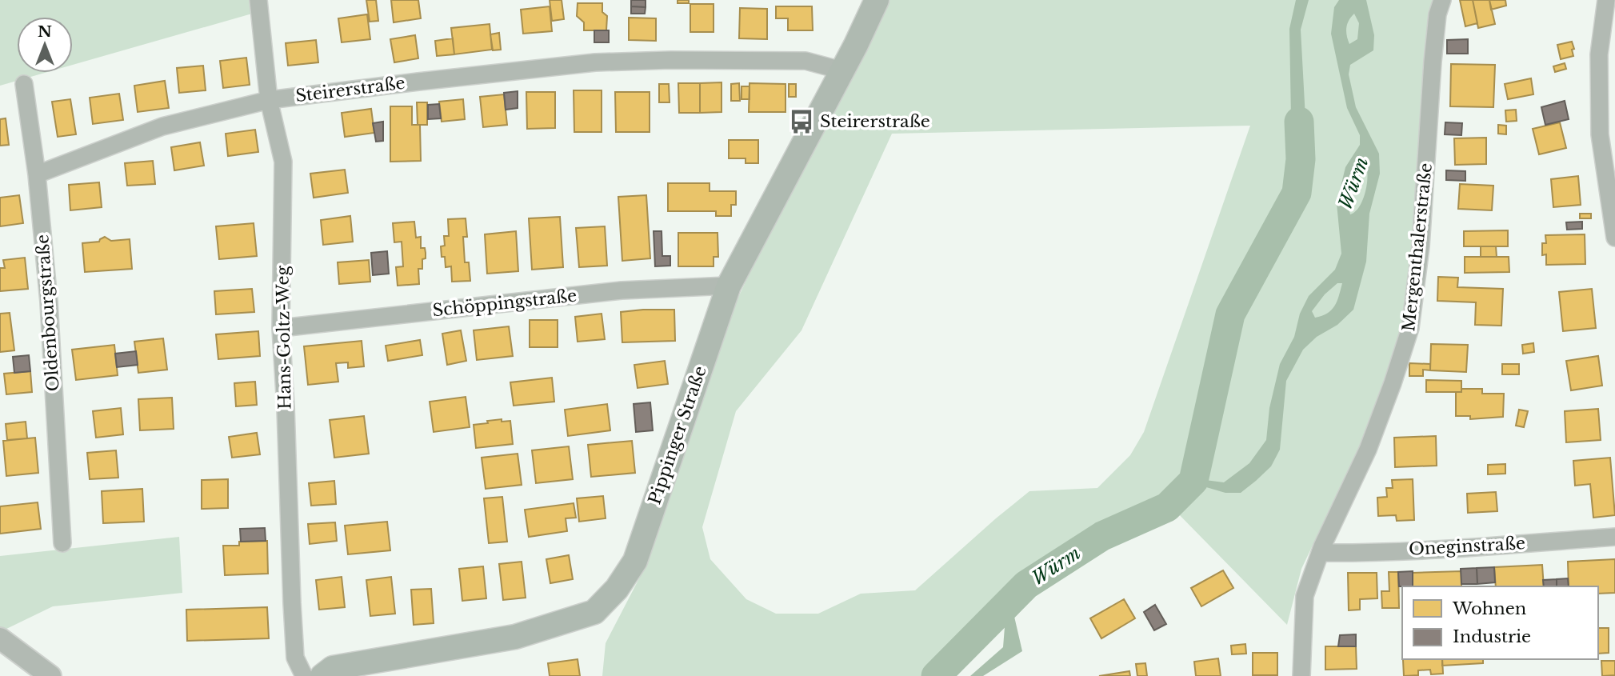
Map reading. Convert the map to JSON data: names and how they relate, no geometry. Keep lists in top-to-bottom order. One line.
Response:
{"streets":{"main road":["Pippinger Straße"],"street":["Steirerstraße","Mergenthalerstraße","Schöppingstraße","Oldenbourgstraße","Hans-Goltz-Weg","Oneginstraße"]},"crossings":[["Steirerstraße","Oldenbourgstraße"],["Steirerstraße","Hans-Goltz-Weg"],["Steirerstraße","Pippinger Straße"],["Mergenthalerstraße","Oneginstraße"],["Schöppingstraße","Hans-Goltz-Weg"],["Schöppingstraße","Pippinger Straße"]],"water":["Würm"],"places":{"bus stop":["Steirerstraße"]},"legend":["Wohnen","Industrie"],"north":"top"}
